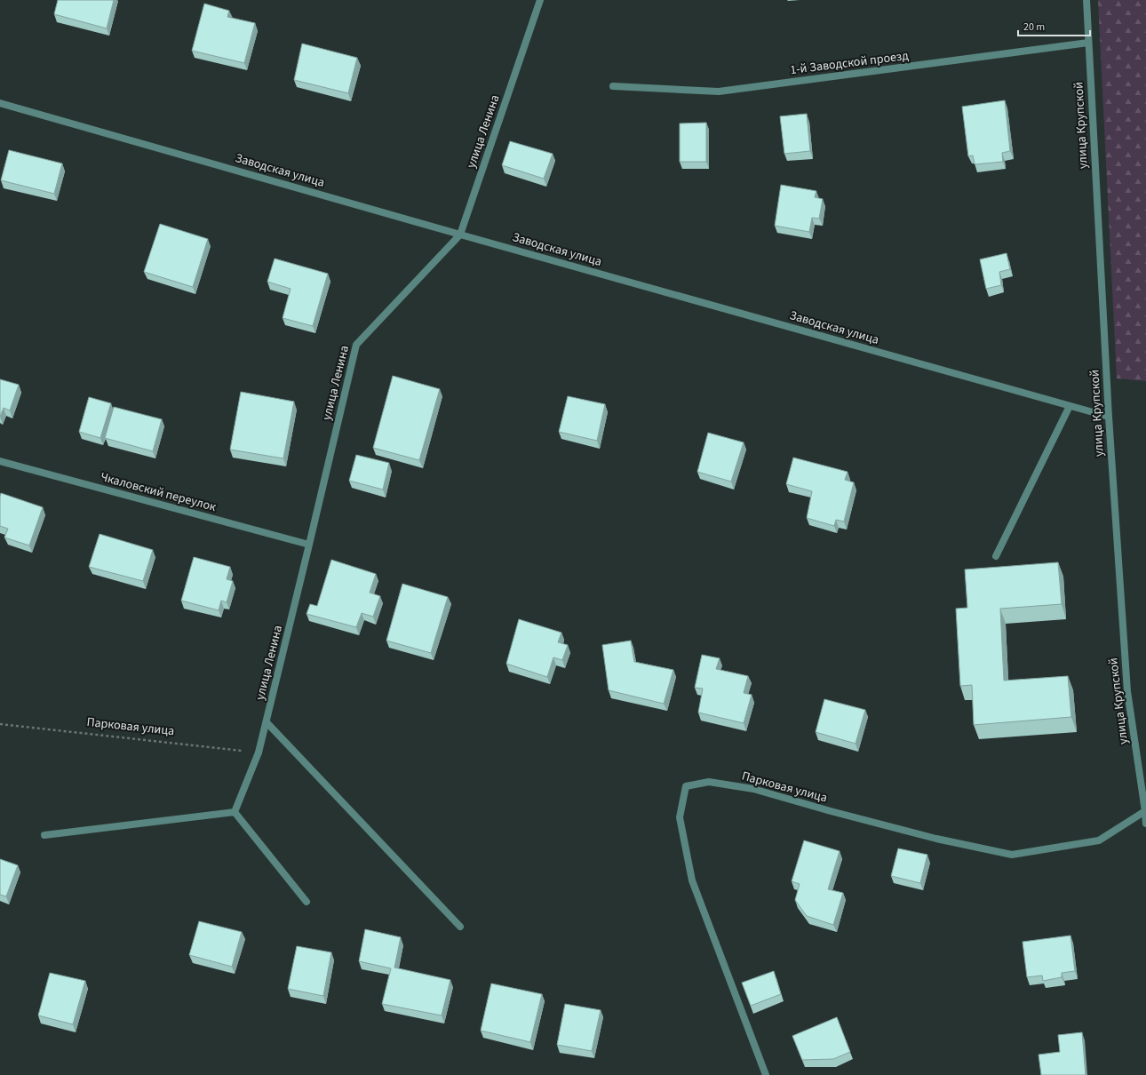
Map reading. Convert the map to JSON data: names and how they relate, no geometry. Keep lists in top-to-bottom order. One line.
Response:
{"streets":{"street":["1-й Заводской проезд","улица Крупской","улица Ленина","Заводская улица","Чкаловский переулок","Парковая улица"]},"crossings":[["1-й Заводской проезд","улица Крупской"],["улица Крупской","Заводская улица"],["улица Крупской","Парковая улица"],["улица Ленина","Заводская улица"],["улица Ленина","Чкаловский переулок"],["улица Ленина","Парковая улица"]],"scale_bar":"20 m"}
